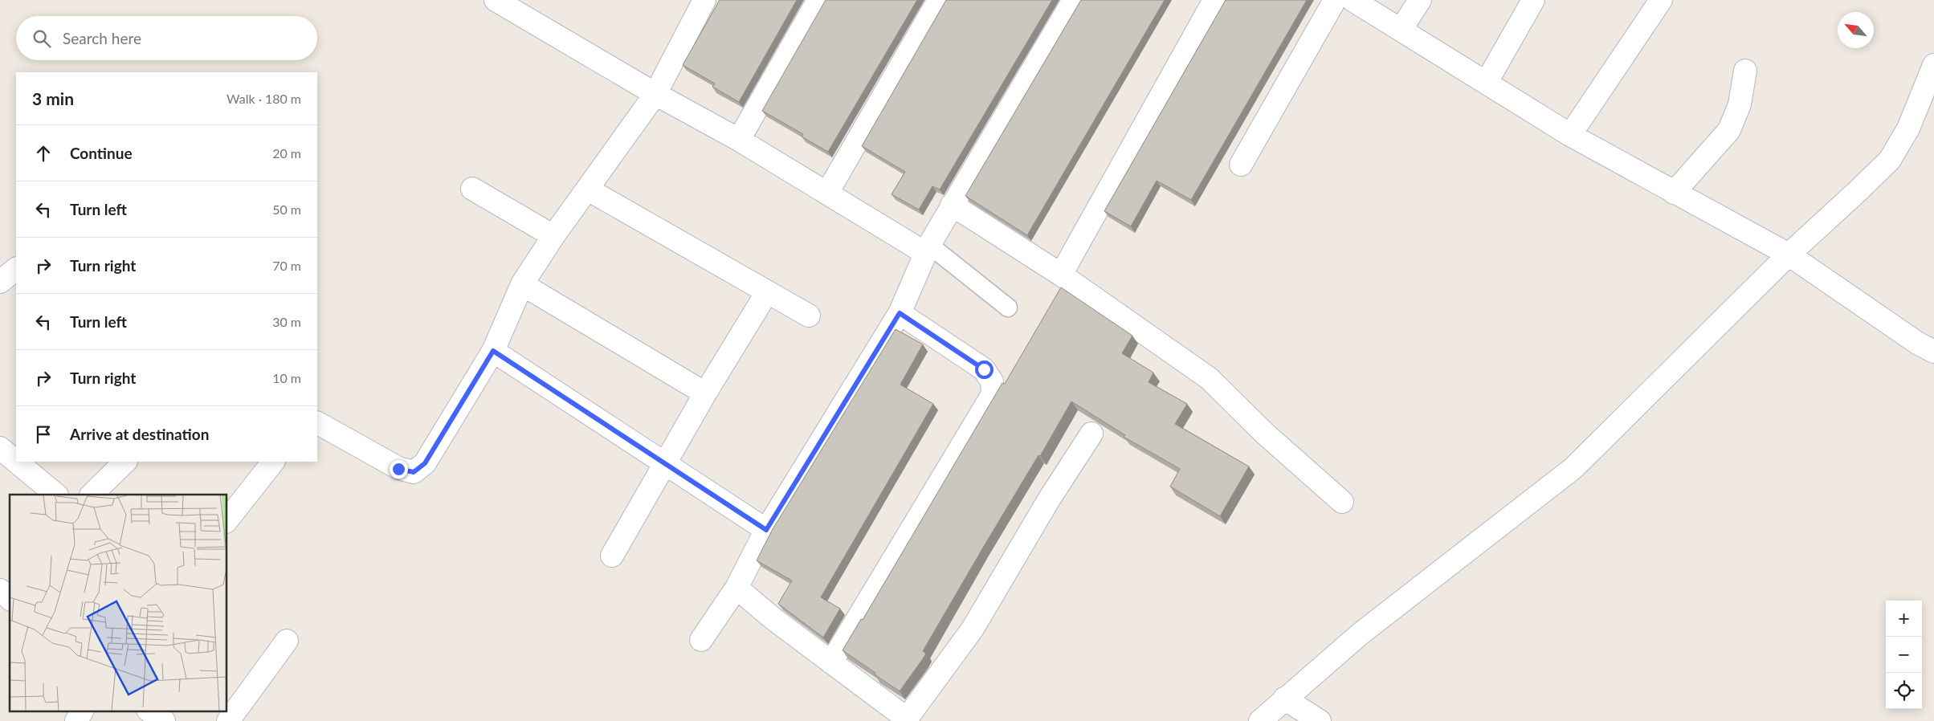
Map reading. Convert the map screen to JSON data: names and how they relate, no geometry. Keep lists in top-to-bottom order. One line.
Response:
{"north":"top left","page":{"search":"Search here","heading":["3 min","Walk · 180 m"],"list":[["Continue","20 m"],["Turn left","50 m"],["Turn right","70 m"],["Turn left","30 m"],["Turn right","10 m"],"Arrive at destination"],"map_buttons":["+","−"]}}
